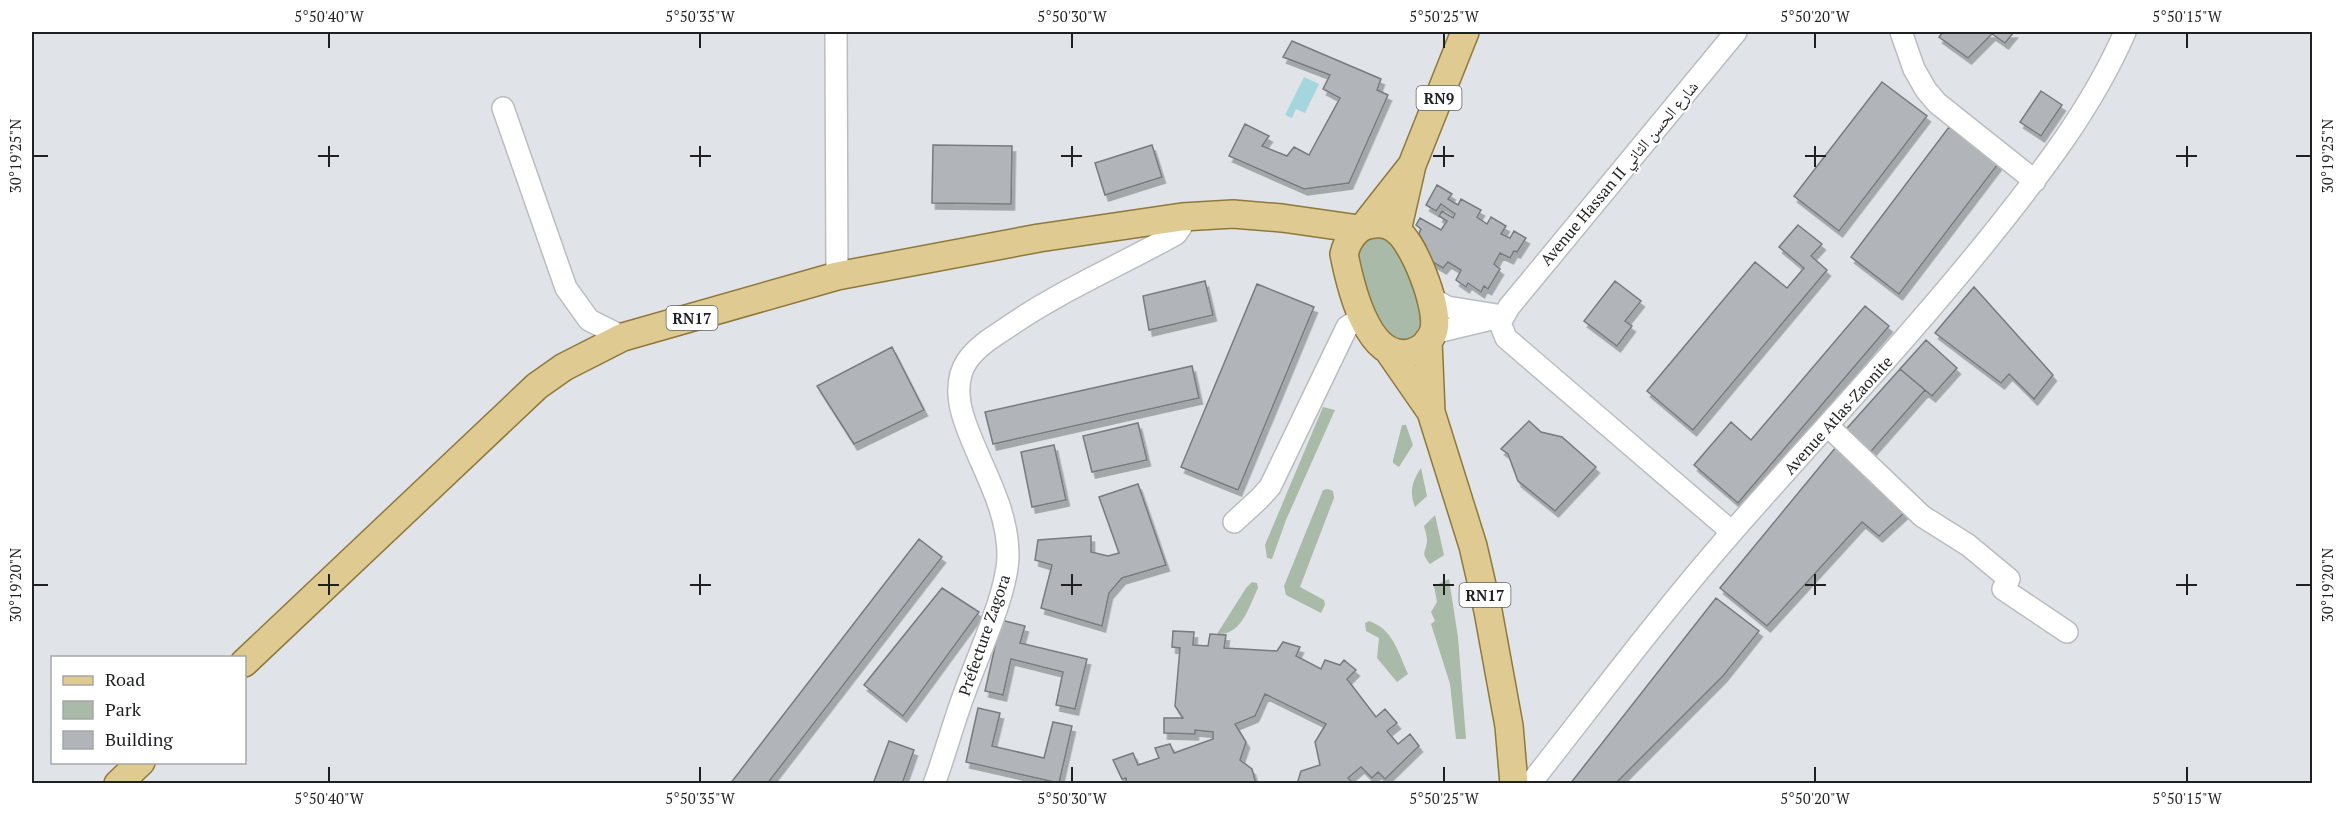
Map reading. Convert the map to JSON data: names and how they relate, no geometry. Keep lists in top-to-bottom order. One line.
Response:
{"streets":{"main road":["RN9","RN17"],"street":["Avenue Hassan II شارع الحسن الثاني","Avenue Atlas-Zaonite","Préfecture Zagora"]},"crossings":[["RN9","RN17"],["RN17","Préfecture Zagora"]],"legend":["Road","Park","Building"],"coordinates":["5°50'40\"W","5°50'35\"W","5°50'30\"W","5°50'25\"W","5°50'20\"W","5°50'15\"W","30°19'25\"N","30°19'20\"N"]}
